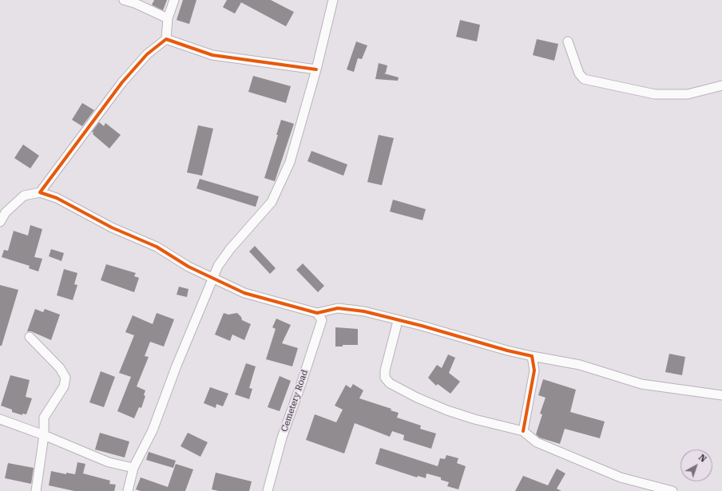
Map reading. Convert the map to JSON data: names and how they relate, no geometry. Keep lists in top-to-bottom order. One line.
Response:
{"streets":{"street":["Cemetery Road"]},"north":"top right"}
